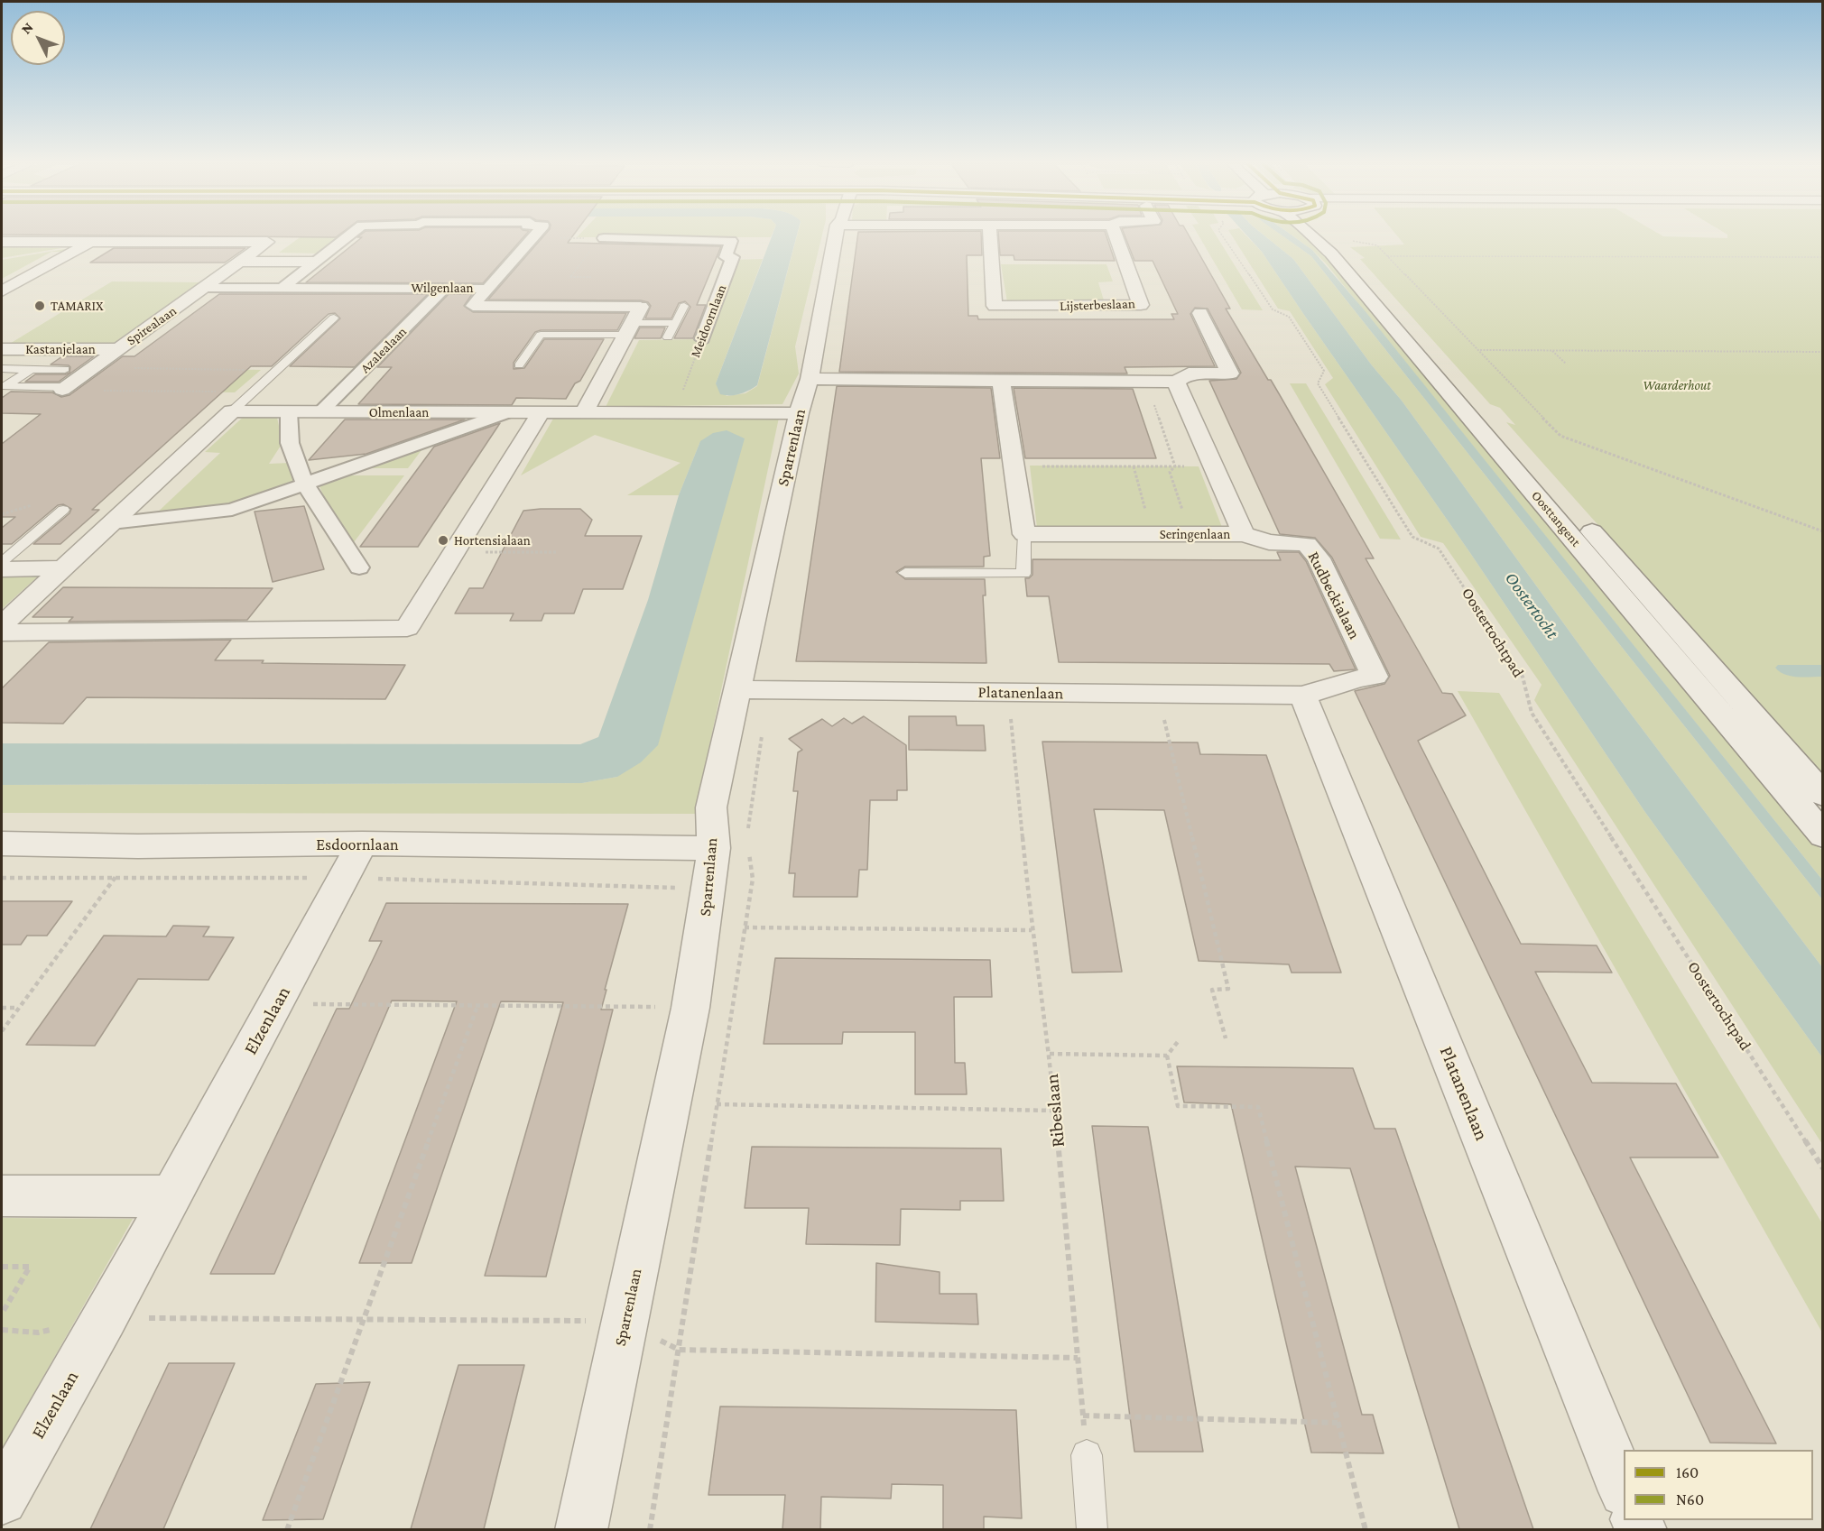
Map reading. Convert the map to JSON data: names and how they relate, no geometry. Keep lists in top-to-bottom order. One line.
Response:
{"streets":{"street":["Wilgenlaan","Lijsterbeslaan","Meidoornlaan","Spirealaan","Kastanjelaan","Azalealaan","Olmenlaan","Sparrenlaan","Oosttangent","Seringenlaan","Rudbeckialaan","Platanenlaan","Esdoornlaan","Elzenlaan"],"path":["Oostertochtpad","Ribeslaan"]},"crossings":[["Wilgenlaan","Spirealaan"],["Wilgenlaan","Azalealaan"],["Meidoornlaan","Olmenlaan"],["Spirealaan","Kastanjelaan"],["Azalealaan","Olmenlaan"],["Olmenlaan","Sparrenlaan"],["Sparrenlaan","Platanenlaan"],["Sparrenlaan","Esdoornlaan"],["Seringenlaan","Rudbeckialaan"],["Rudbeckialaan","Platanenlaan"],["Platanenlaan","Ribeslaan"],["Esdoornlaan","Elzenlaan"]],"water":["Oostertocht"],"parks":["Waarderhout"],"places":["TAMARIX","Hortensialaan"],"legend":["160","N60"],"north":"top left"}
